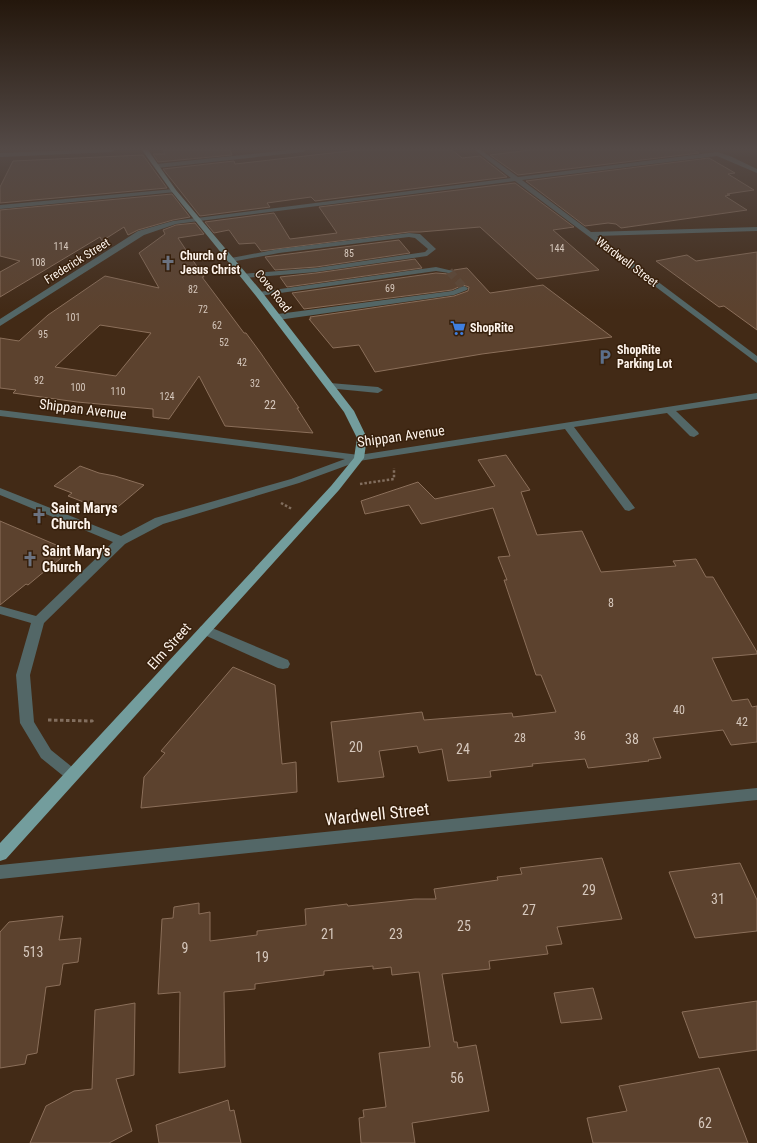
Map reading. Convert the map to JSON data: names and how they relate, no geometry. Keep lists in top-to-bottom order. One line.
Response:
{"streets":{"main road":["Cove Road","Elm Street"],"street":["Frederick Street","Wardwell Street","Shippan Avenue"]},"crossings":[["Frederick Street","Cove Road"],["Cove Road","Shippan Avenue"],["Cove Road","Elm Street"],["Shippan Avenue","Elm Street"]],"places":{"church":["Church of Jesus Christ","Saint Marys Church","Saint Mary's Church"],"supermarket":["ShopRite"],"parking":["ShopRite Parking Lot"]},"house_numbers":["114","144","85","108","69","82","72","101","62","95","52","42","92","32","100","110","124","22","8","40","42","36","28","38","20","24","29","31","27","25","21","23","9","513","19","56","62"]}
